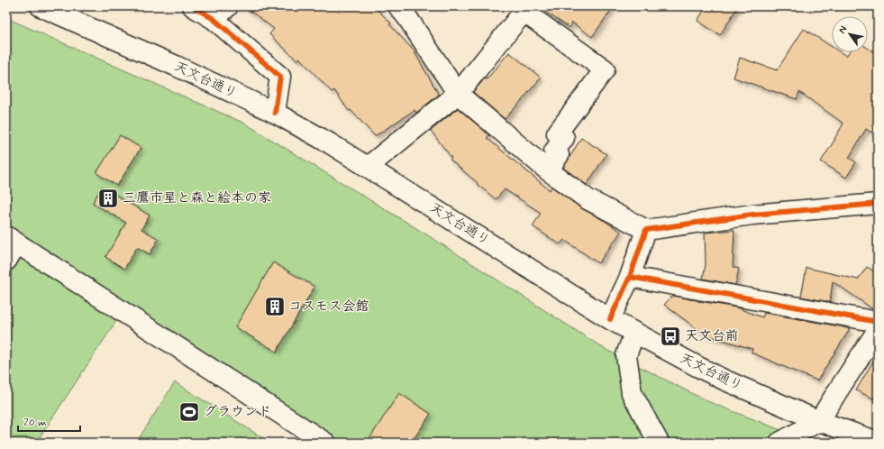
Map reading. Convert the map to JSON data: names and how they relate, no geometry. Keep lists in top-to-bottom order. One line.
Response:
{"streets":{"main road":["天文台通り"]},"places":{"building":["三鷹市星と森と絵本の家","コスモス会館"],"bus stop":["天文台前"],"sports":["グラウンド"]},"scale_bar":"20 m","north":"top left"}
